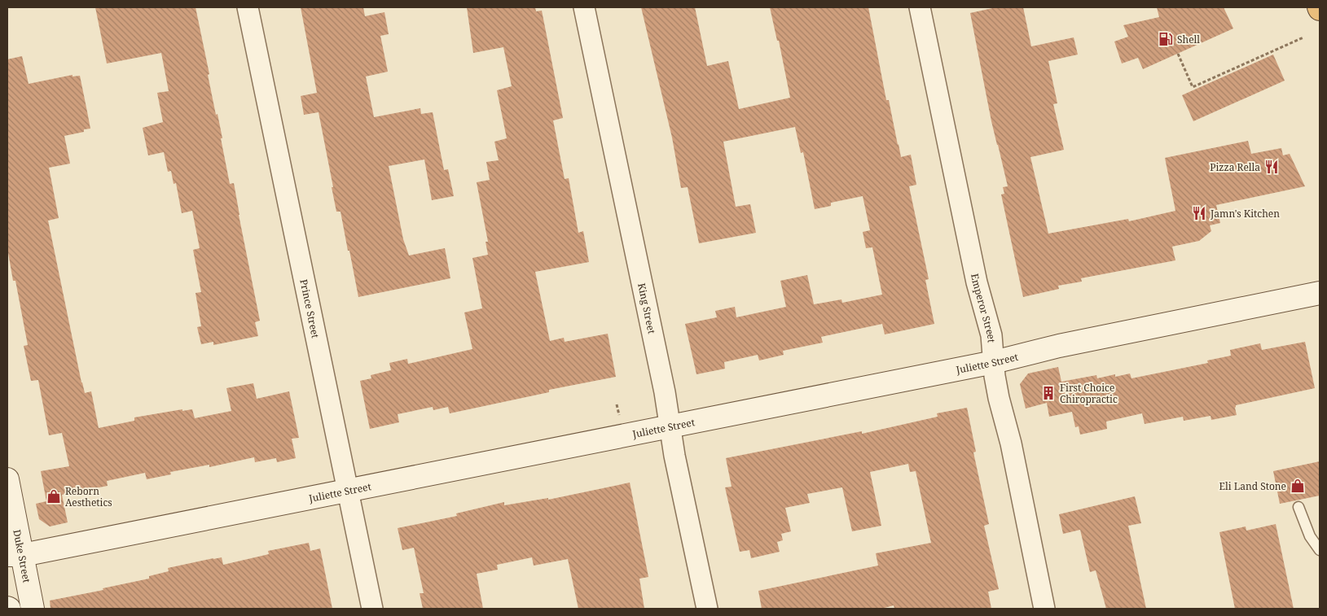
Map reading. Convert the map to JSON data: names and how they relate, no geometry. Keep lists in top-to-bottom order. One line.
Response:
{"streets":{"main road":["Juliette Street","Duke Street"],"street":["King Street","Emperor Street","Prince Street"]},"crossings":[["King Street","Juliette Street"],["Emperor Street","Juliette Street"],["Prince Street","Juliette Street"],["Juliette Street","Duke Street"]],"places":{"fuel station":["Shell"],"restaurant":["Pizza Rella","Jamn's Kitchen"],"building":["First Choice Chiropractic"],"shop":["Eli Land Stone","Reborn Aesthetics"]}}
